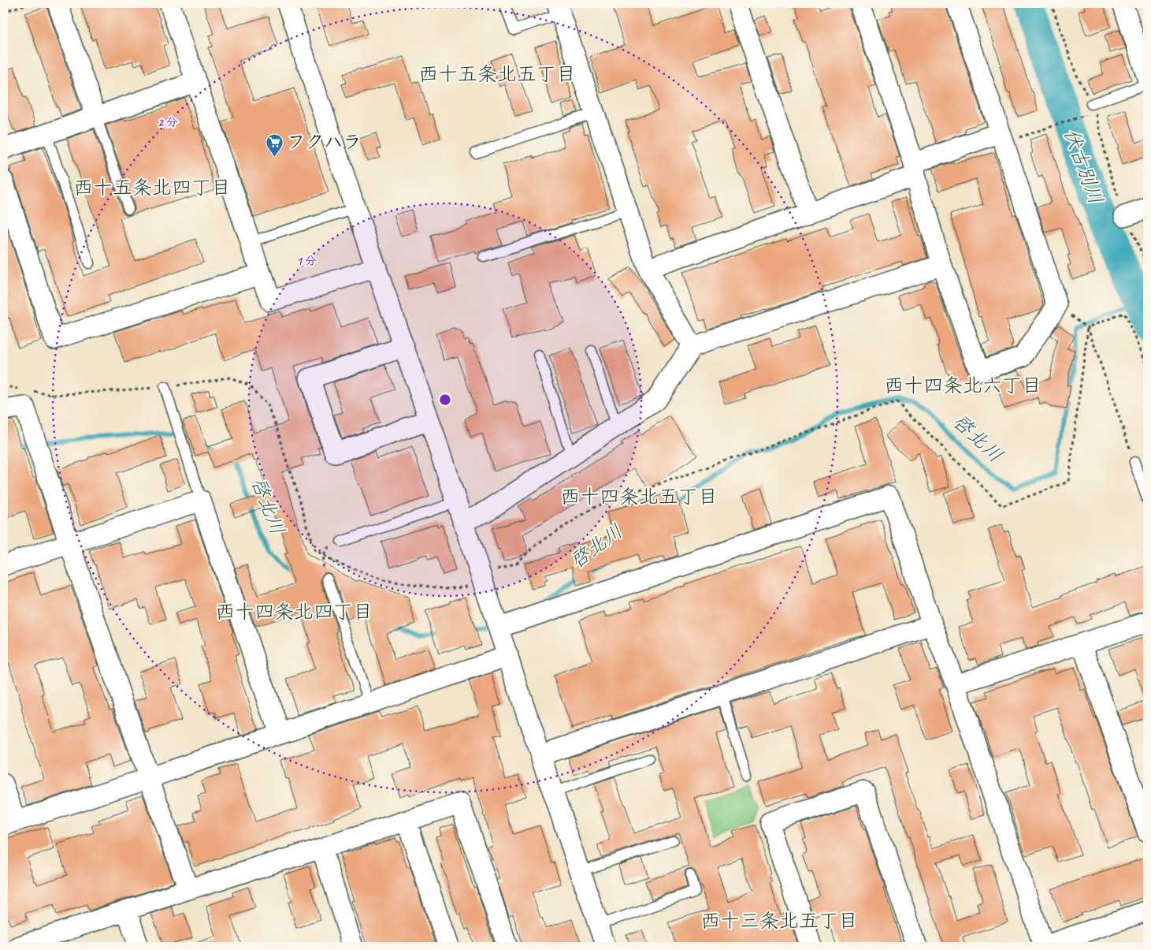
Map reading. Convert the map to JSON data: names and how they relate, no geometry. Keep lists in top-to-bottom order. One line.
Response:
{"districts":["西十五条北五丁目","西十五条北四丁目","西十四条北六丁目","西十四条北五丁目","西十四条北四丁目","西十三条北五丁目"],"water":["伏古別川","啓北川"],"places":{"supermarket":["フクハラ"]},"rings":["2 分","1 分"]}
